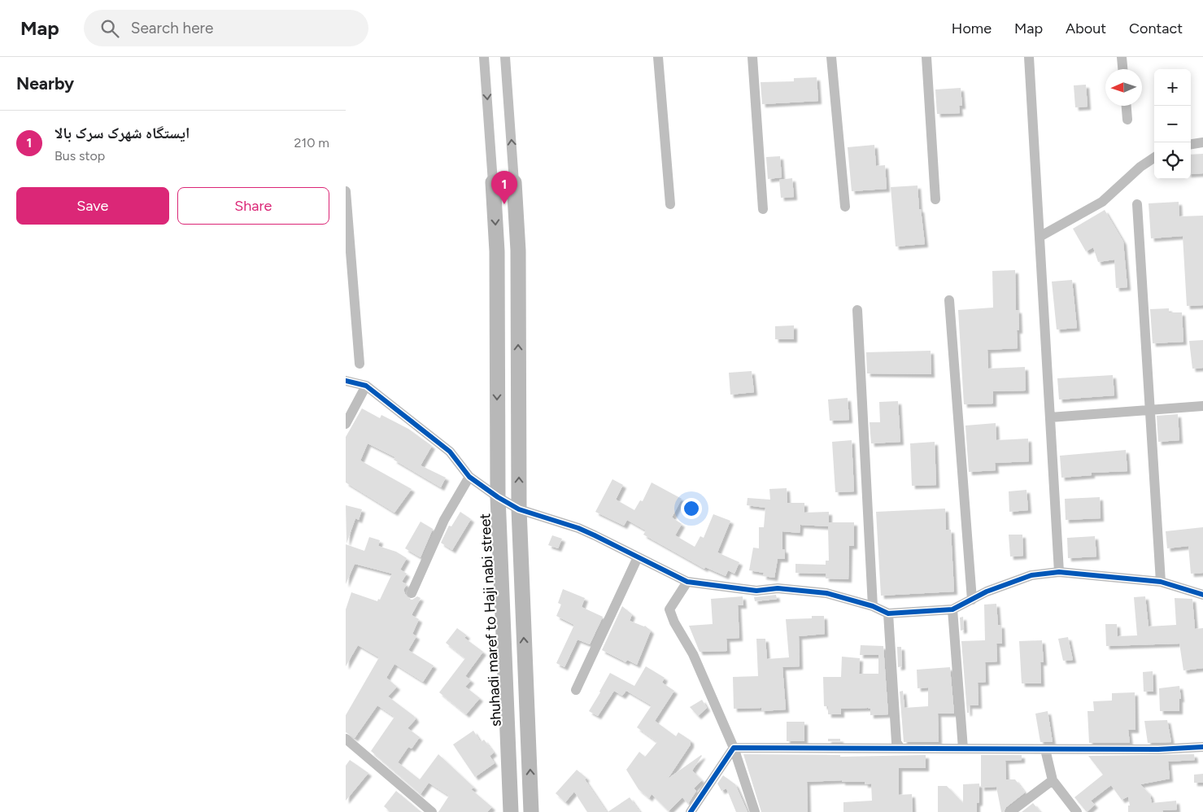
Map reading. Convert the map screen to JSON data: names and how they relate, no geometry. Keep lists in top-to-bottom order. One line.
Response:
{"streets":{"main road":["shuhadi maref to Haji nabi street"]},"north":"left","page":{"header":"Map","search":"Search here","nav":["Home","Map","About","Contact"],"heading":"Nearby","map_buttons":["+","−"],"list":[{"mark":"1","name":"ایستگاه شهرک سرک بالا","note":"Bus stop","value":"210 m"}],"pins":"1","buttons":["Save","Share"]}}
